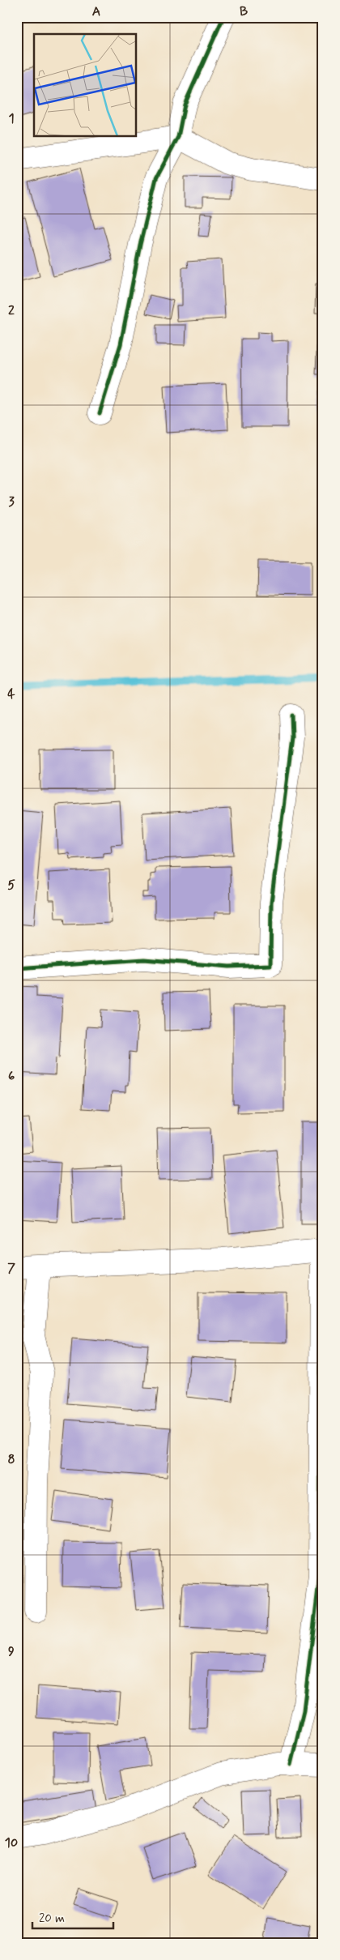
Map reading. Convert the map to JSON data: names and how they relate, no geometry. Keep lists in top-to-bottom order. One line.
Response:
{"scale_bar":"20 m","grid":{"columns":["A","B"],"rows":["1","2","3","4","5","6","7","8","9","10"]}}
